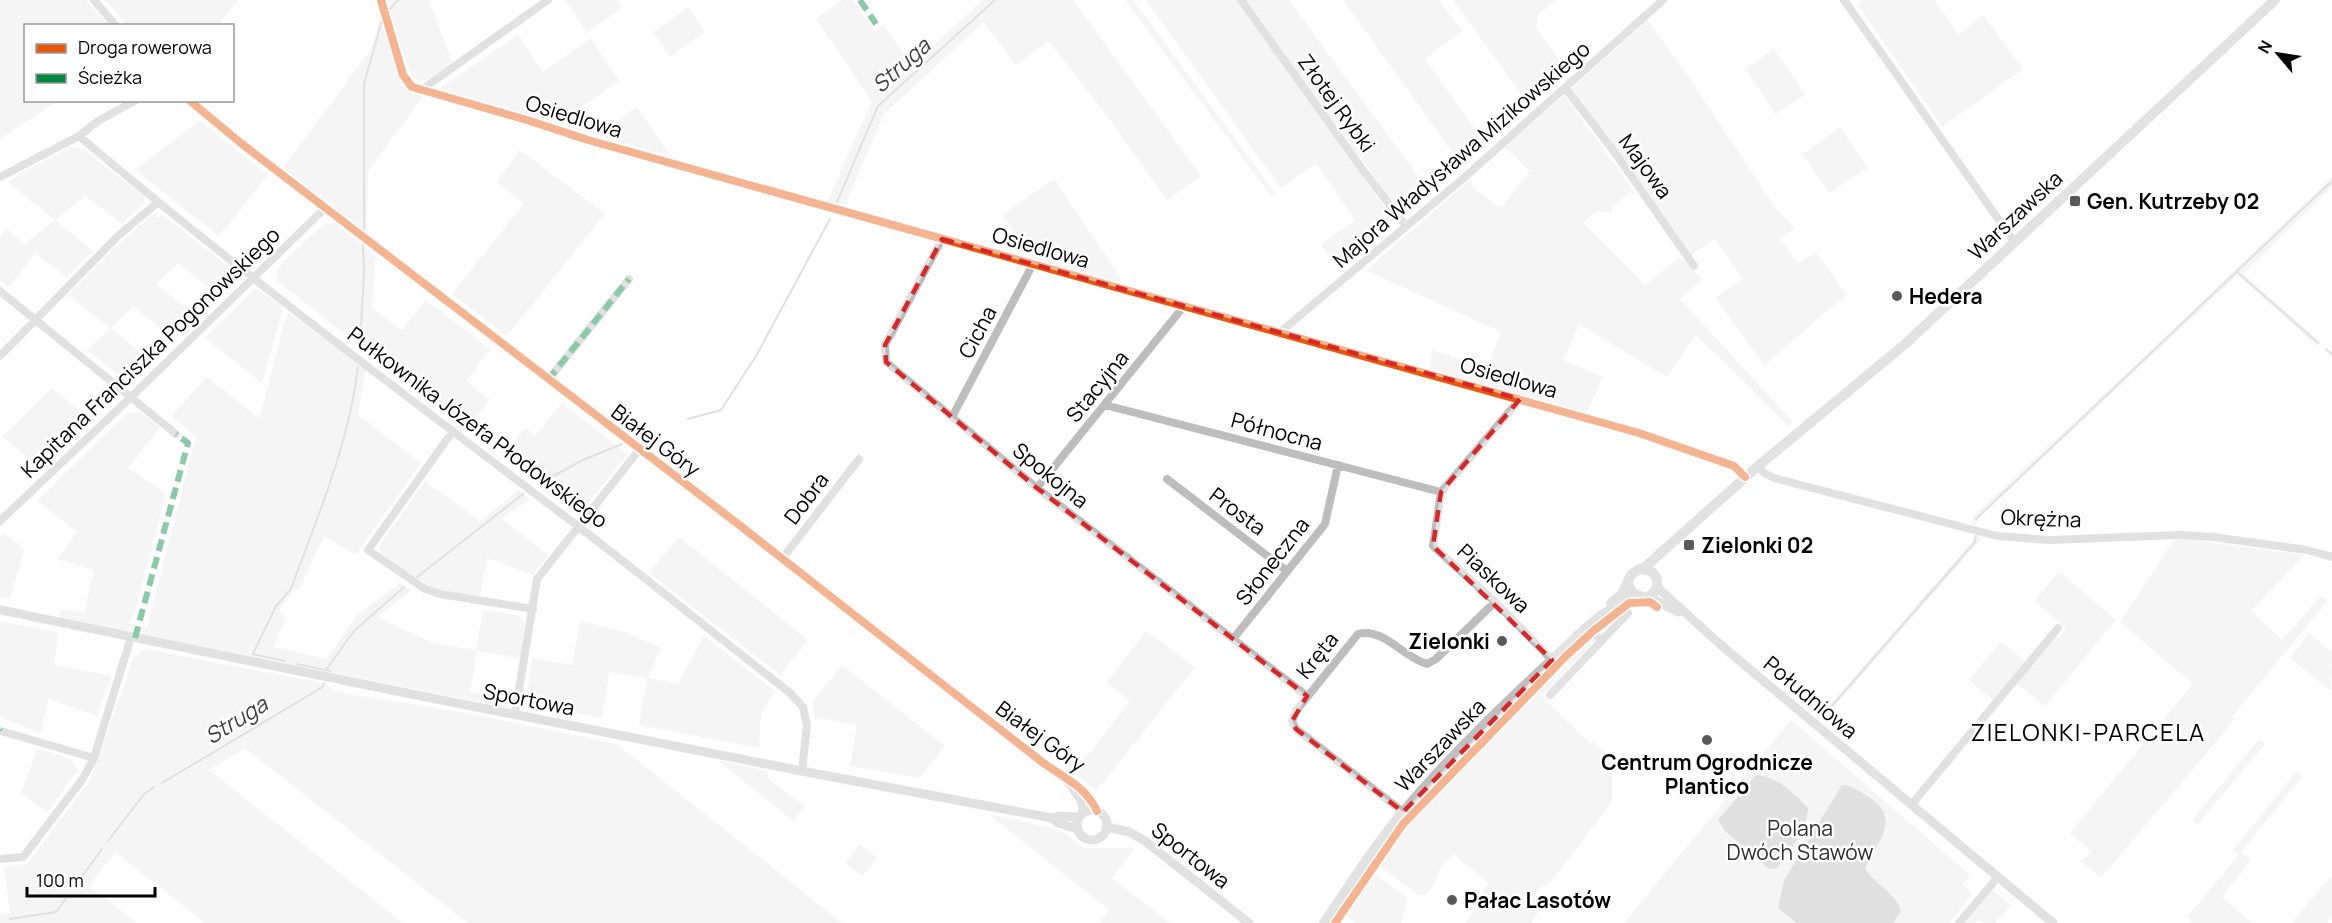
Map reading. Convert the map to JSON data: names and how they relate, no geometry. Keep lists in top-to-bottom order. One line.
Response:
{"streets":{"main road":["Warszawska"],"street":["Złotej Rybki","Osiedlowa","Majora Władysława Mizikowskiego","Majowa","Cicha","Kapitana Franciszka Pogonowskiego","Stacyjna","Pułkownika Józefa Płodowskiego","Północna","Białej Góry","Spokojna","Dobra","Prosta","Okrężna","Słoneczna","Piaskowa","Kręta","Południowa","Sportowa"]},"crossings":[["Złotej Rybki","Majora Władysława Mizikowskiego"],["Osiedlowa","Majora Władysława Mizikowskiego"],["Osiedlowa","Warszawska"],["Osiedlowa","Cicha"],["Osiedlowa","Stacyjna"],["Osiedlowa","Spokojna"],["Majora Władysława Mizikowskiego","Majowa"],["Warszawska","Okrężna"],["Warszawska","Piaskowa"],["Warszawska","Kręta"],["Warszawska","Południowa"],["Cicha","Spokojna"],["Kapitana Franciszka Pogonowskiego","Pułkownika Józefa Płodowskiego"],["Kapitana Franciszka Pogonowskiego","Białej Góry"],["Stacyjna","Północna"],["Stacyjna","Spokojna"],["Pułkownika Józefa Płodowskiego","Sportowa"],["Północna","Słoneczna"],["Północna","Piaskowa"],["Białej Góry","Dobra"],["Białej Góry","Sportowa"],["Spokojna","Słoneczna"],["Spokojna","Kręta"],["Prosta","Słoneczna"],["Piaskowa","Kręta"]],"districts":["ZIELONKI-PARCELA"],"water":["Struga"],"parks":["Polana Dwóch Stawów"],"places":{"transit":["Gen. Kutrzeby 02","Zielonki 02"],"other":["Hedera","Zielonki","Centrum Ogrodnicze Plantico","Pałac Lasotów"]},"legend":["Droga rowerowa","Ścieżka"],"scale_bar":"100 m","north":"top left"}
